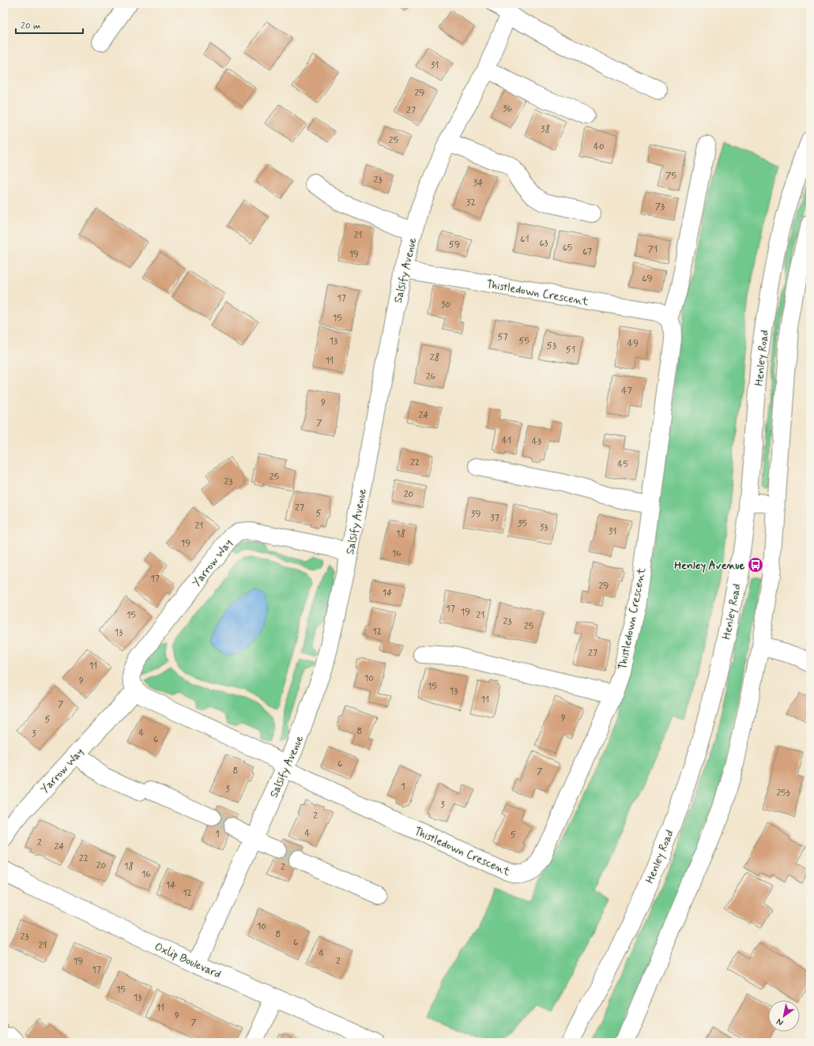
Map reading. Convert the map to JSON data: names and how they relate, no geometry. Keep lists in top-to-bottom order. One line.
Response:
{"streets":{"street":["Salsify Avenue","Thistledown Crescent","Henley Road","Yarrow Way","Oxlip Boulevard"]},"crossings":[["Salsify Avenue","Thistledown Crescent"],["Salsify Avenue","Yarrow Way"],["Salsify Avenue","Oxlip Boulevard"]],"places":{"bus stop":["Henley Avenue"]},"house_numbers":["31","29","36","27","38","25","40","75","23","34","32","73","21","61","63","59","65","71","67","19","69","17","30","15","57","13","55","49","53","51","28","11","26","47","9","24","7","41","43","22","45","25","23","20","27","5","39","37","35","21","33","31","18","19","16","17","29","14","17","19","15","21","23","25","12","13","27","11","10","9","15","13","11","7","9","5","8","4","3","6","6","8","7","1","3","253","3","2","4","1","5","2","24","22","20","18","2","16","14","12","10","8","23","6","21","4","19","2","17","15","13","11","9","7"],"scale_bar":"20 m","north":"bottom left"}
